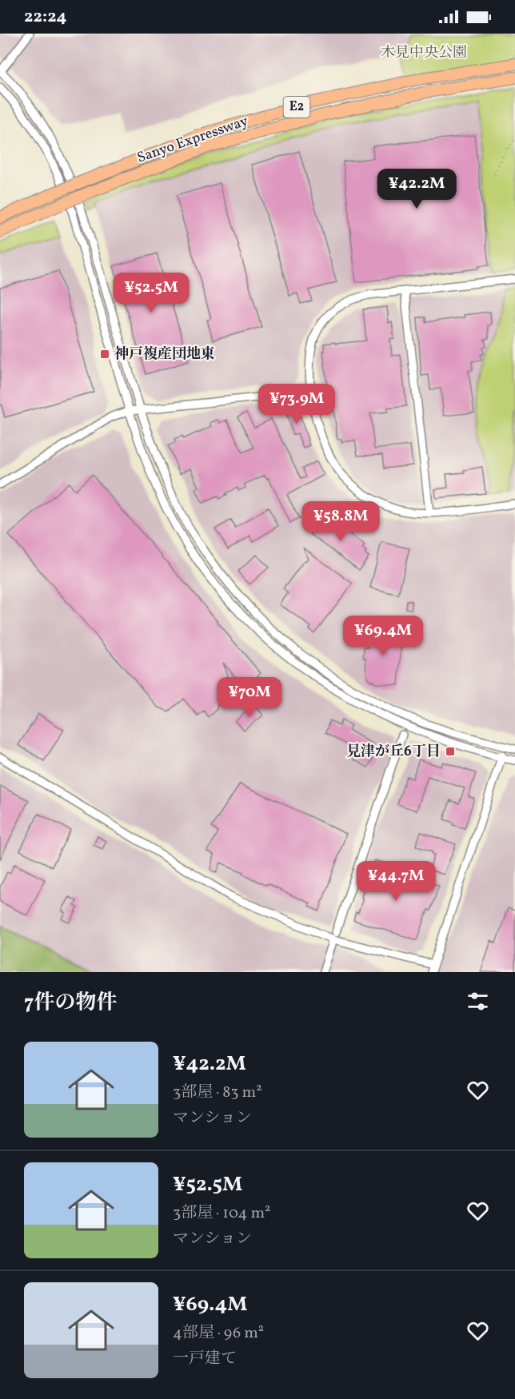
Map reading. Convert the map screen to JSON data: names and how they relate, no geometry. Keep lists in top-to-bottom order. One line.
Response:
{"streets":{"highway":["E2","Sanyo Expressway"]},"parks":["木見中央公園"],"places":{"transit":["神戸複産団地東","見津が丘6丁目"]},"page":{"status":"22:24","price":["¥42.2M","¥52.5M","¥73.9M","¥58.8M","¥69.4M","¥70M","¥44.7M"],"heading":"7件の物件","list":[{"name":"¥42.2M","note":"3部屋 · 83 m² · マンション"},{"name":"¥52.5M","note":"3部屋 · 104 m² · マンション"},{"name":"¥69.4M","note":"4部屋 · 96 m² · 一戸建て"}]}}
